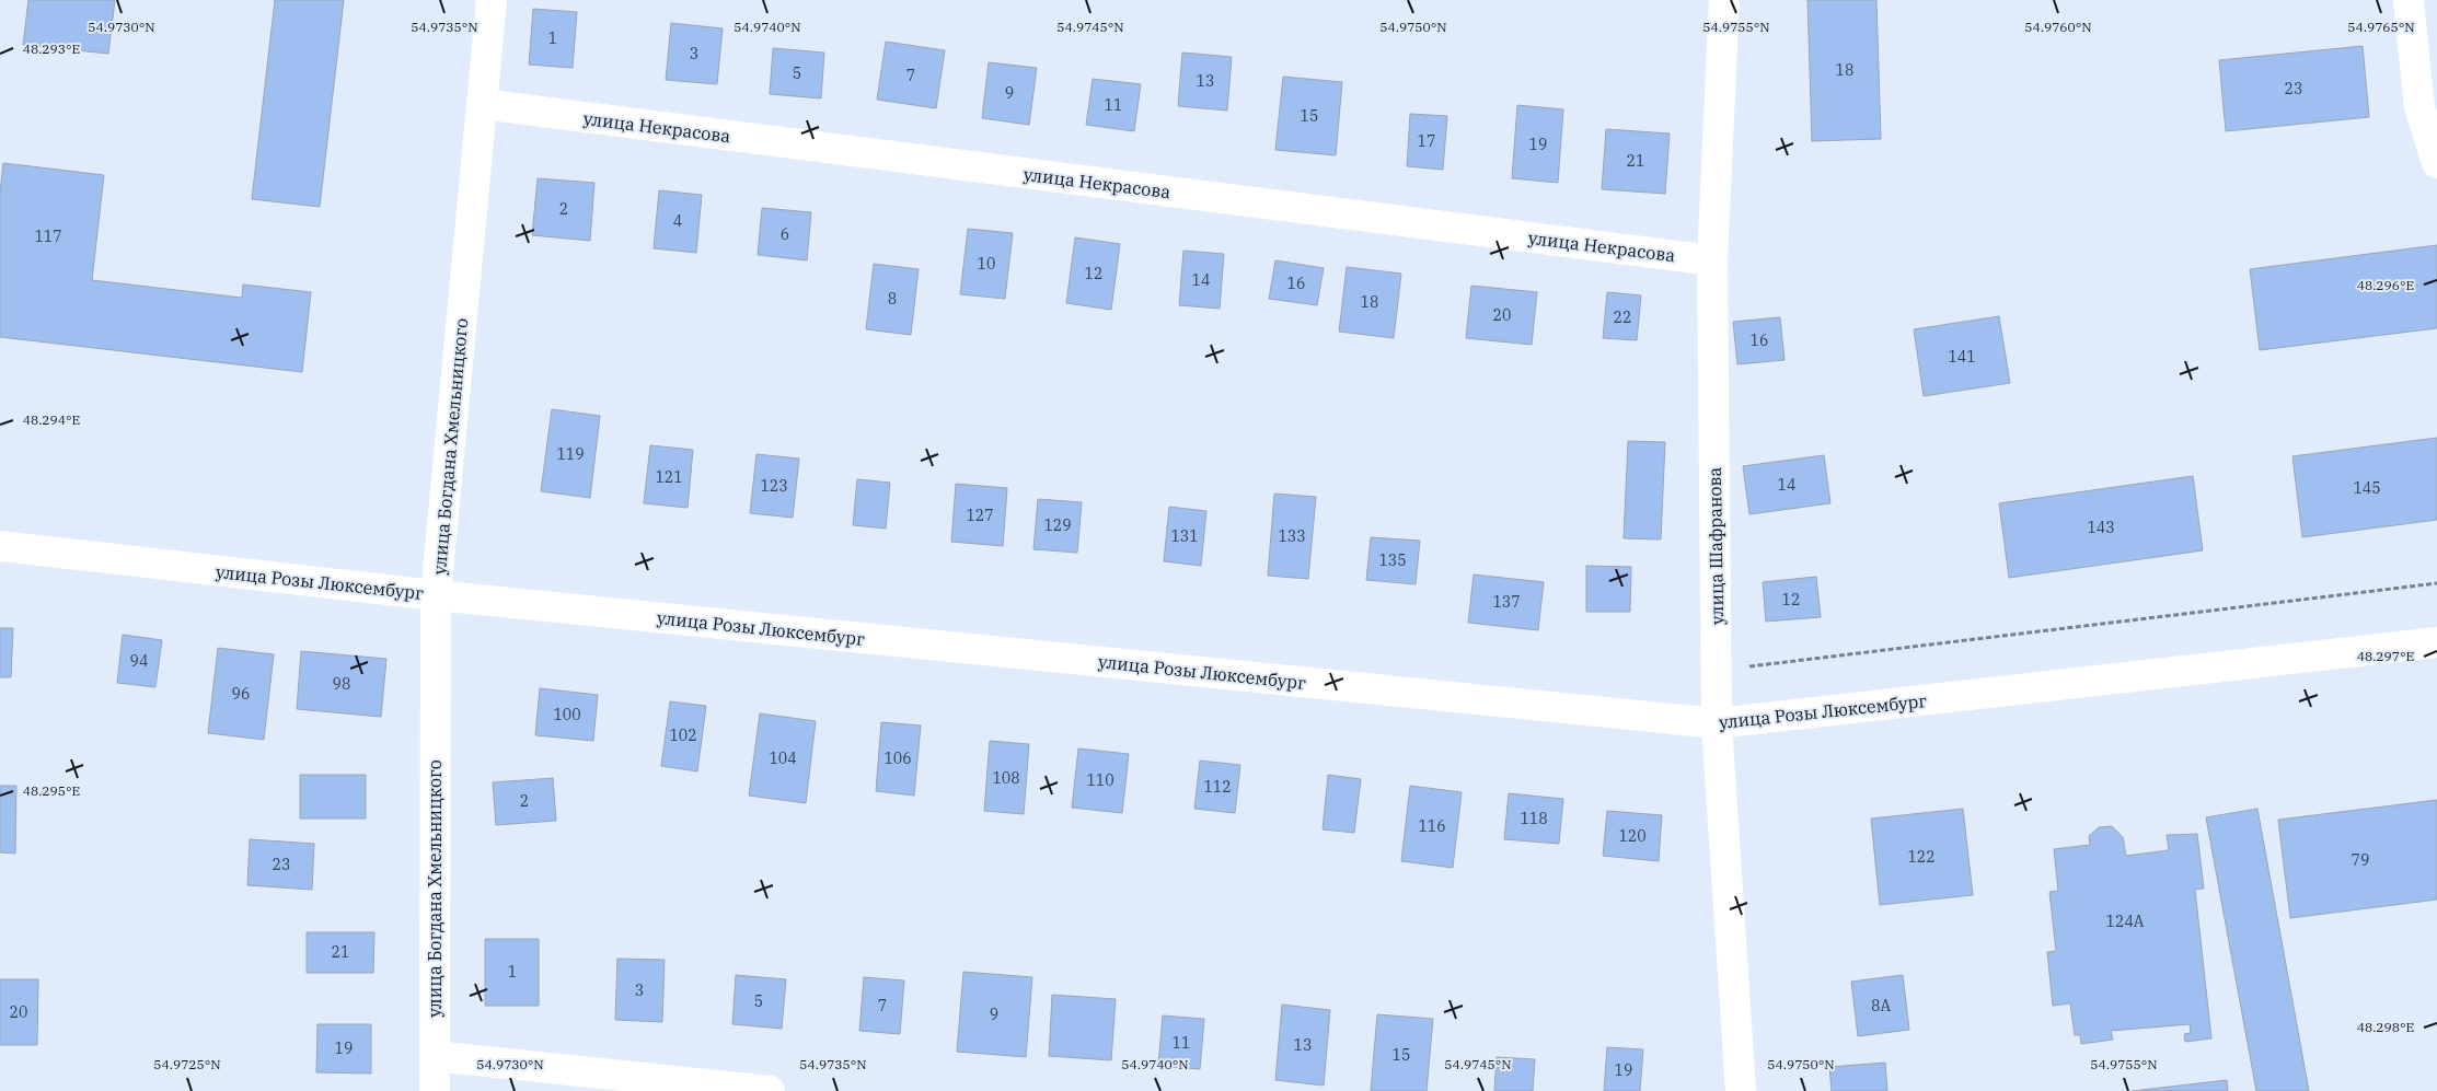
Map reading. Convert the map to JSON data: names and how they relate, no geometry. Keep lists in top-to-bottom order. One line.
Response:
{"streets":{"street":["улица Некрасова","улица Богдана Хмельницкого","улица Шафранова","улица Розы Люксембург"]},"crossings":[["улица Некрасова","улица Богдана Хмельницкого"],["улица Некрасова","улица Шафранова"],["улица Богдана Хмельницкого","улица Розы Люксембург"],["улица Шафранова","улица Розы Люксембург"]],"house_numbers":["1","3","18","5","7","13","23","9","11","15","17","19","21","2","4","6","117","10","12","14","16","8","18","20","22","16","141","119","121","14","123","145","127","129","143","131","133","135","12","137","94","98","96","100","102","104","106","108","110","112","2","118","116","120","122","79","23","124А","21","1","3","5","7","8А","20","9","11","13","19","15","19"],"coordinates":["54.9730°N","54.9735°N","54.9740°N","54.9745°N","54.9750°N","54.9765°N","54.9755°N","54.9760°N","48.293°E","48.296°E","48.294°E","48.297°E","48.295°E","48.298°E","54.9725°N"]}
